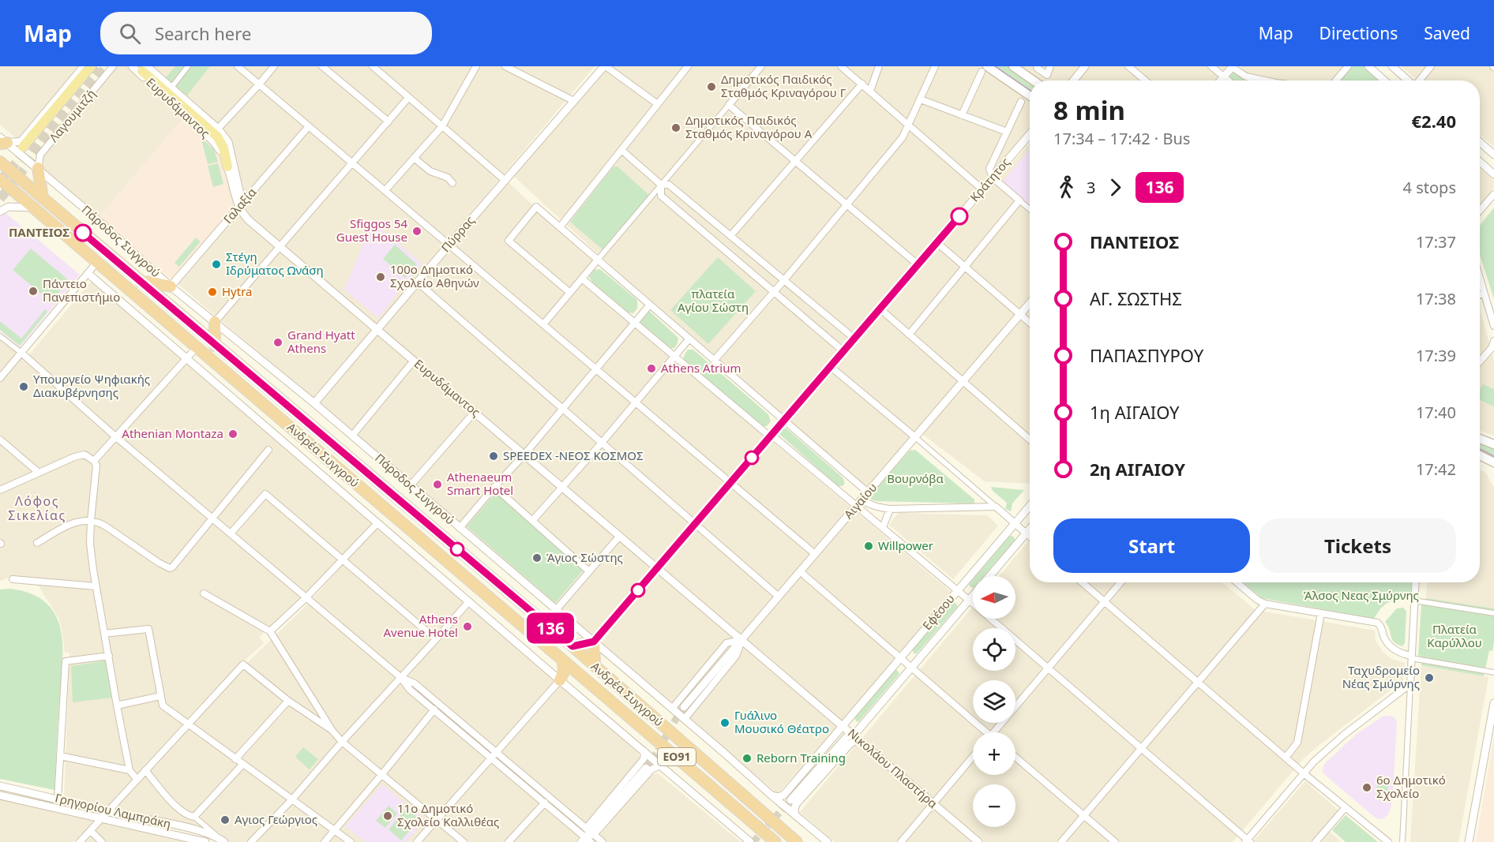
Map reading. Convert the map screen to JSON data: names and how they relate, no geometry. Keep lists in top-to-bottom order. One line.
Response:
{"streets":{"highway":["Ανδρέα Συγγρού","ΕΟ91"],"street":["Ευρυδάμαντος","Λαγουμιτζή","Κράτητος","Γαλαξία","Πύρρας","Πάροδος Συγγρού","Αιγαίου","Εφέσου","Νικολάου Πλαστήρα","Γρηγορίου Λαμπράκη"]},"crossings":[["Ευρυδάμαντος","Κράτητος"],["Ευρυδάμαντος","Γαλαξία"],["Ευρυδάμαντος","Πύρρας"],["Ευρυδάμαντος","Νικολάου Πλαστήρα"],["Λαγουμιτζή","Πάροδος Συγγρού"],["Κράτητος","Πάροδος Συγγρού"],["Κράτητος","Νικολάου Πλαστήρα"],["Γαλαξία","Πάροδος Συγγρού"],["Πύρρας","Πάροδος Συγγρού"],["Πάροδος Συγγρού","Αιγαίου"],["Πάροδος Συγγρού","Εφέσου"],["Αιγαίου","Νικολάου Πλαστήρα"],["Εφέσου","Νικολάου Πλαστήρα"]],"districts":["Λόφος Σικελίας"],"parks":["πλατεία Αγίου Σώστη","Βουρνόβα","Άλσος Νεας Σμύρνης","Πλατεία Καρύλλου"],"places":["Δημοτικός Παιδικός Σταθμός Κριναγόρου Γ","Δημοτικός Παιδικός Σταθμός Κριναγόρου Α","Sfiggos 54 Guest House","ΠΑΝΤΕΙΟΣ","Στέγη Iδρύματος Ωνάση","100ο Δημοτικό Σχολείο Αθηνών","Πάντειο Πανεπιστήμιο","Hytra","Grand Hyatt Athens","Athens Atrium","Υπουργείο Ψηφιακής Διακυβέρνησης","Athenian Montaza","SPEEDEX -ΝΕΟΣ ΚΟΣΜΟΣ","Athenaeum Smart Hotel","Willpower","Άγιος Σώστης","Athens Avenue Hotel","Ταχυδρομείο Νέας Σμύρνης","Γυάλινο Μουσικό Θέατρο","Reborn Training","6ο Δημοτικό Σχολείο","11ο Δημοτικό Σχολείο Καλλιθέας","Αγιος Γεώργιος"],"lines":["bus line 136"],"north":"left","page":{"header":"Map","search":"Search here","nav":["Map","Directions","Saved"],"on_map":"136","heading":["8 min","17:34 – 17:42 · Bus","€2.40"],"legs":["3","136","4 stops"],"list":[{"name":"ΠΑΝΤΕΙΟΣ","value":"17:37"},{"name":"ΑΓ. ΣΩΣΤΗΣ","value":"17:38"},{"name":"ΠΑΠΑΣΠΥΡΟΥ","value":"17:39"},{"name":"1η ΑΙΓΑΙΟΥ","value":"17:40"},{"name":"2η ΑΙΓΑΙΟΥ","value":"17:42"}],"buttons":["Start","Tickets"],"map_buttons":["+","−"]}}
